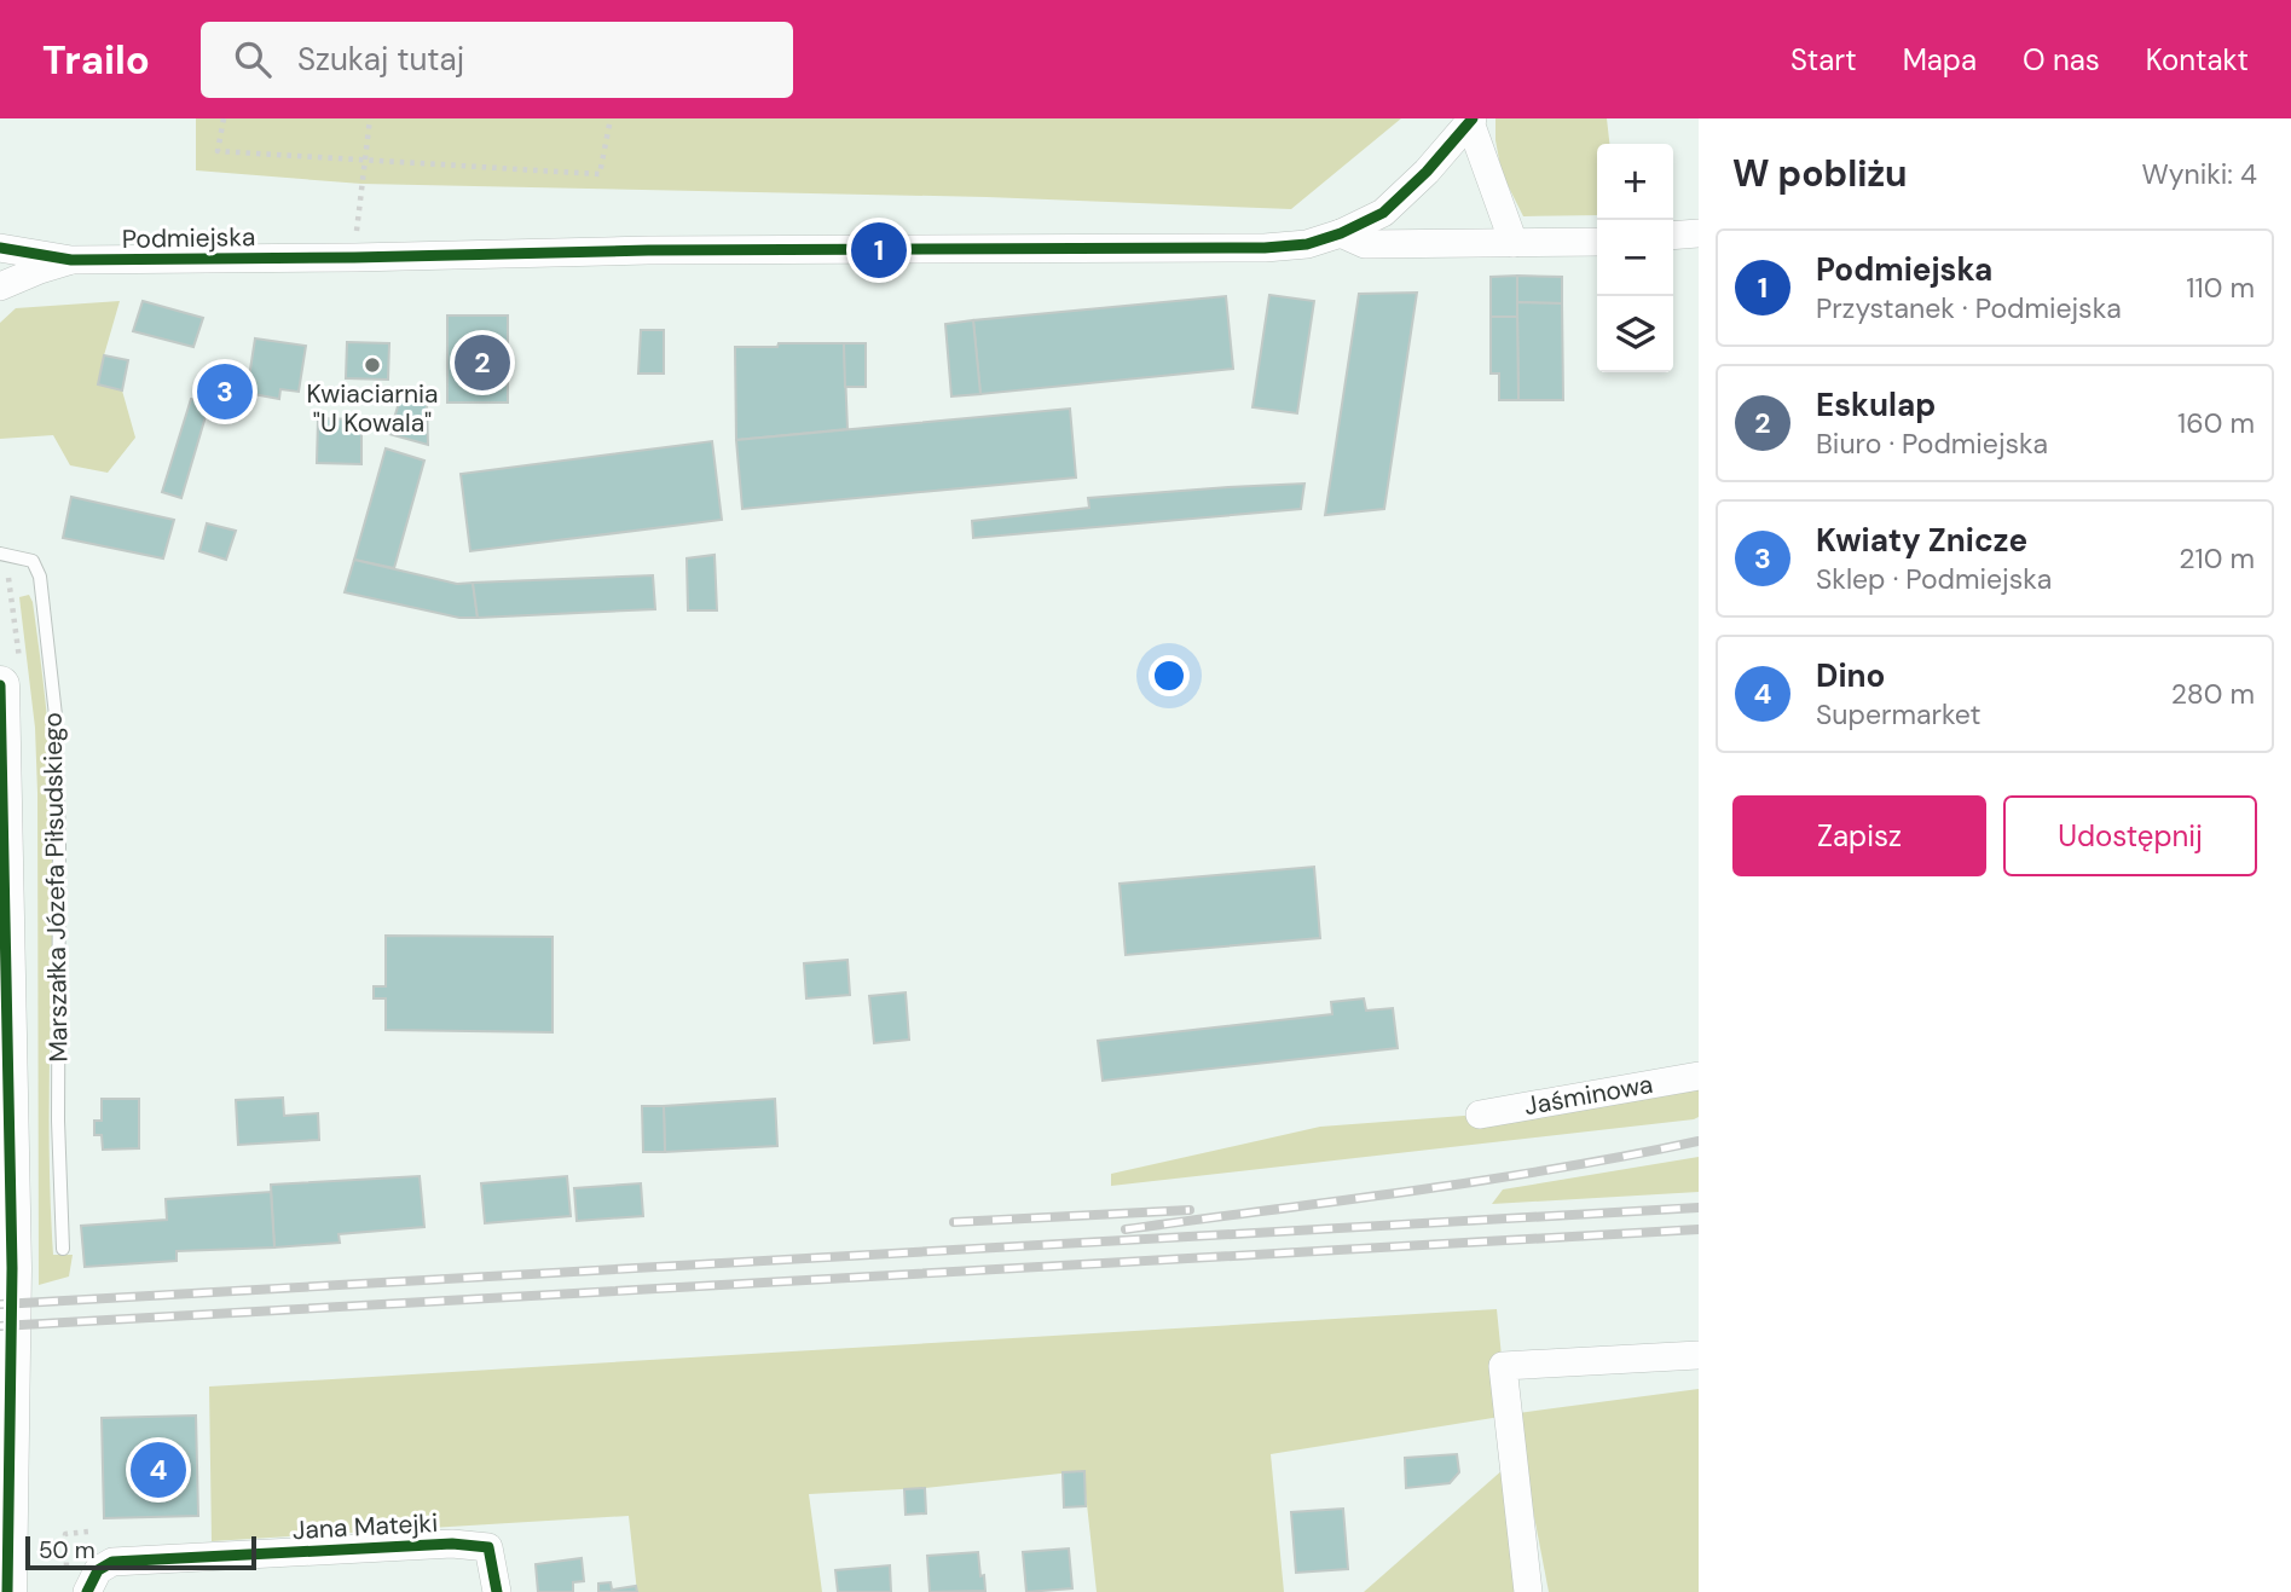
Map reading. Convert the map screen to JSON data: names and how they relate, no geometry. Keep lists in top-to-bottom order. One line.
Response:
{"streets":{"street":["Podmiejska","Marszałka Józefa Piłsudskiego","Jaśminowa","Jana Matejki"]},"places":["Kwiaciarnia \"U Kowala\""],"scale_bar":"50 m","page":{"header":"Trailo","search":"Szukaj tutaj","nav":["Start","Mapa","O nas","Kontakt"],"heading":["W pobliżu","Wyniki: 4"],"map_buttons":["+","−"],"pins":["1","2","3","4"],"list":[{"mark":"1","name":"Podmiejska","note":"Przystanek · Podmiejska","value":"110 m"},{"mark":"2","name":"Eskulap","note":"Biuro · Podmiejska","value":"160 m"},{"mark":"3","name":"Kwiaty Znicze","note":"Sklep · Podmiejska","value":"210 m"},{"mark":"4","name":"Dino","note":"Supermarket","value":"280 m"}],"buttons":["Zapisz","Udostępnij"],"scale":"50 m"}}
